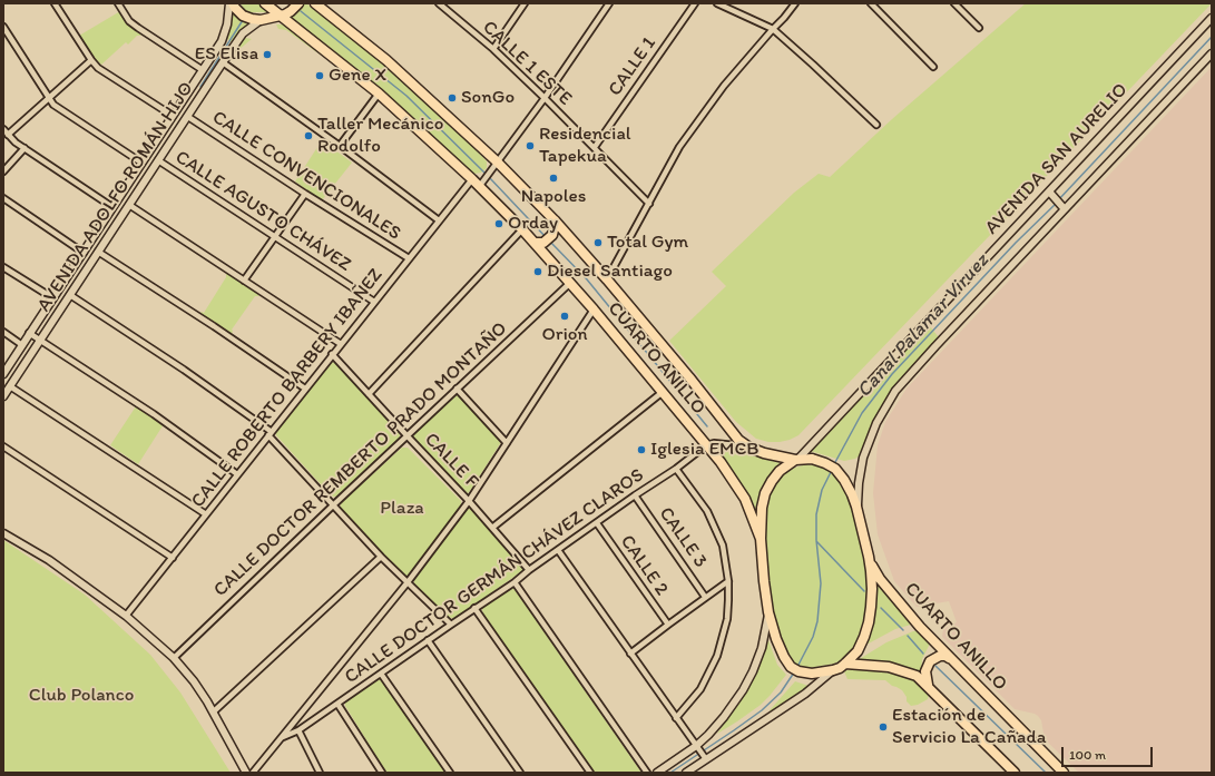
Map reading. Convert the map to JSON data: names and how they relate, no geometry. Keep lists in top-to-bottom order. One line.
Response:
{"streets":{"highway":["CUARTO ANILLO"],"main road":["AVENIDA SAN AURELIO","AVENIDA ADOLFO ROMÁN HIJO"],"street":["CALLE 1 ESTE","CALLE 1","CALLE CONVENCIONALES","CALLE AGUSTO CHÁVEZ","CALLE ROBERTO BARBERY IBAÑEZ","CALLE DOCTOR REMBERTO PRADO MONTAÑO","CALLE F","CALLE 3","CALLE 2","CALLE DOCTOR GERMÁN CHÁVEZ CLAROS"]},"crossings":[["CALLE 1 ESTE","CALLE 1"],["AVENIDA SAN AURELIO","CUARTO ANILLO"],["CALLE CONVENCIONALES","AVENIDA ADOLFO ROMÁN HIJO"],["CALLE CONVENCIONALES","CALLE ROBERTO BARBERY IBAÑEZ"],["AVENIDA ADOLFO ROMÁN HIJO","CALLE AGUSTO CHÁVEZ"],["CALLE AGUSTO CHÁVEZ","CALLE ROBERTO BARBERY IBAÑEZ"],["CUARTO ANILLO","CALLE ROBERTO BARBERY IBAÑEZ"],["CUARTO ANILLO","CALLE DOCTOR REMBERTO PRADO MONTAÑO"],["CUARTO ANILLO","CALLE DOCTOR GERMÁN CHÁVEZ CLAROS"],["CALLE ROBERTO BARBERY IBAÑEZ","CALLE F"],["CALLE DOCTOR REMBERTO PRADO MONTAÑO","CALLE F"],["CALLE F","CALLE DOCTOR GERMÁN CHÁVEZ CLAROS"],["CALLE 3","CALLE DOCTOR GERMÁN CHÁVEZ CLAROS"],["CALLE 2","CALLE DOCTOR GERMÁN CHÁVEZ CLAROS"]],"water":["Canal Palamar Viruez"],"parks":["Plaza","Club Polanco"],"places":["ES Elisa","Gene X","SonGo","Taller Mecánico Rodolfo","Residencial Tapekua","Napoles","Orday","Total Gym","Diesel Santiago","Orion","Iglesia EMCB","Estación de Servicio La Cañada"],"scale_bar":"100 m"}
